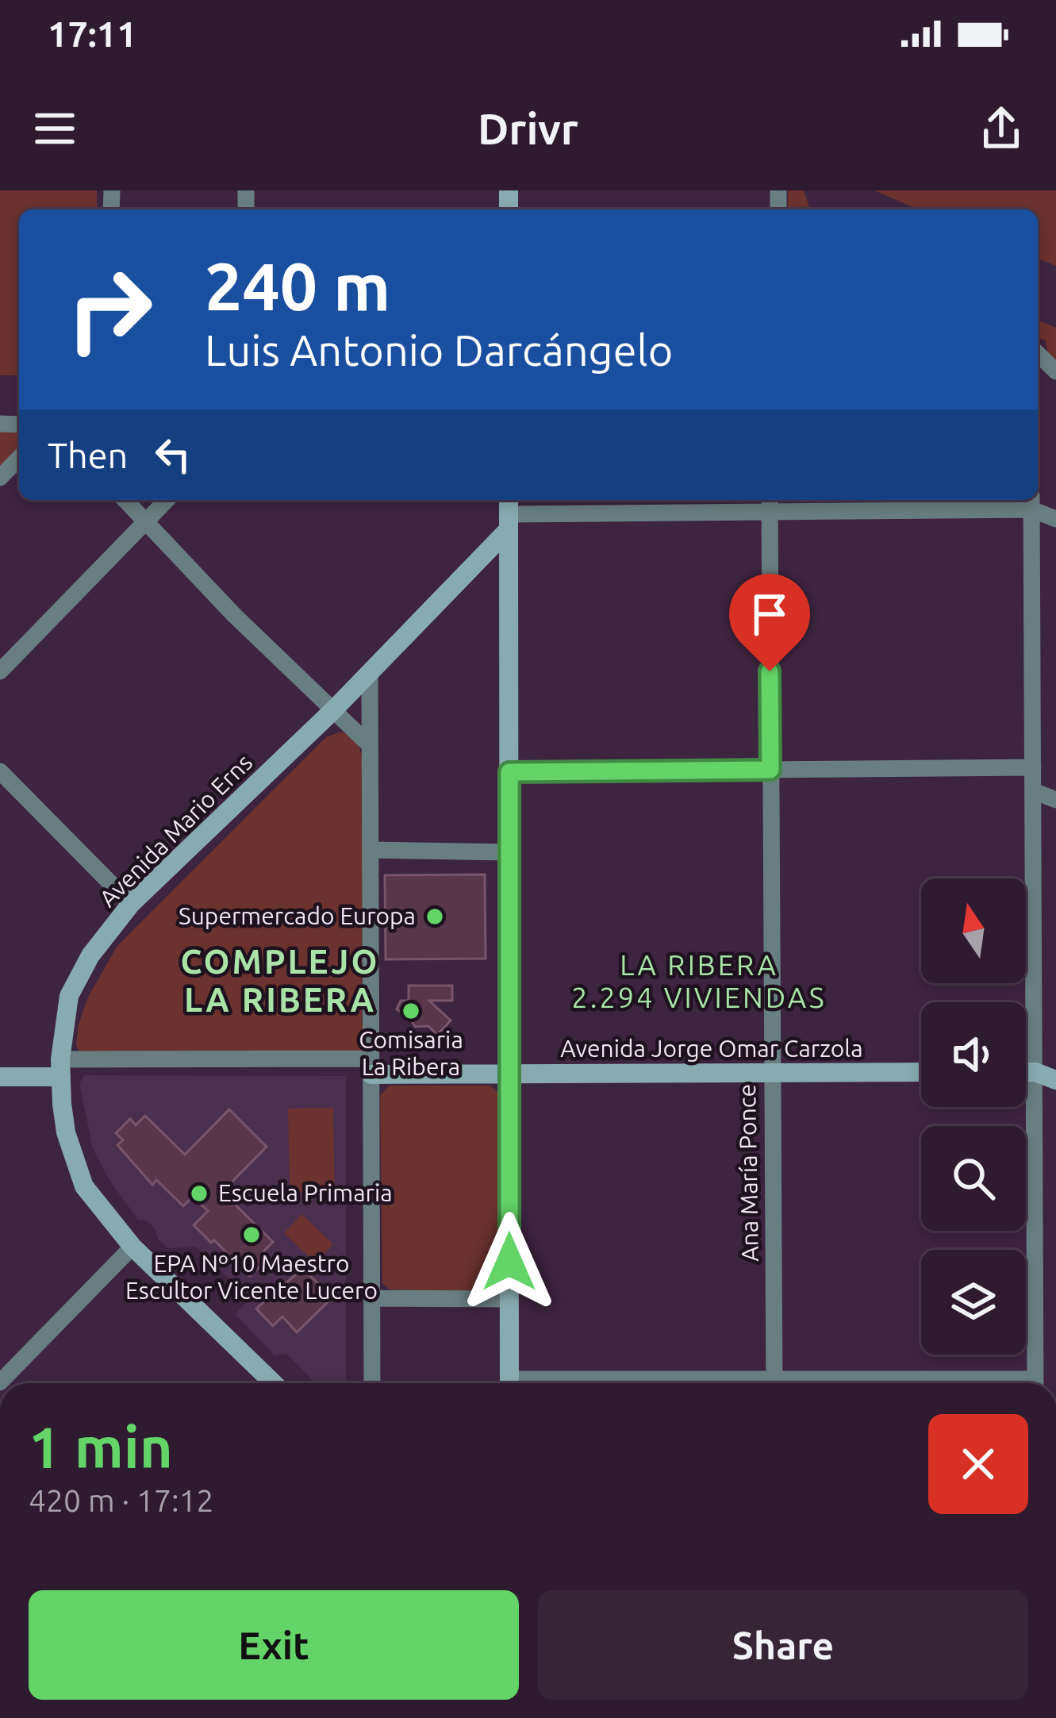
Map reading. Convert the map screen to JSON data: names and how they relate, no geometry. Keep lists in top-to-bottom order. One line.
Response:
{"streets":{"street":["Avenida Mario Erns","Avenida Jorge Omar Carzola","Ana María Ponce"]},"crossings":[["Avenida Mario Erns","Avenida Jorge Omar Carzola"],["Avenida Jorge Omar Carzola","Ana María Ponce"]],"districts":["COMPLEJO LA RIBERA","LA RIBERA 2.294 VIVIENDAS"],"places":["Supermercado Europa","Comisaria La Ribera","Escuela Primaria","EPA Nº10 Maestro Escultor Vicente Lucero"],"north":"top","page":{"status":"17:11","header":"Drivr","turn":["240 m","Luis Antonio Darcángelo"],"then":"Then","heading":["1 min","420 m · 17:12"],"buttons":["Exit","Share"]}}
